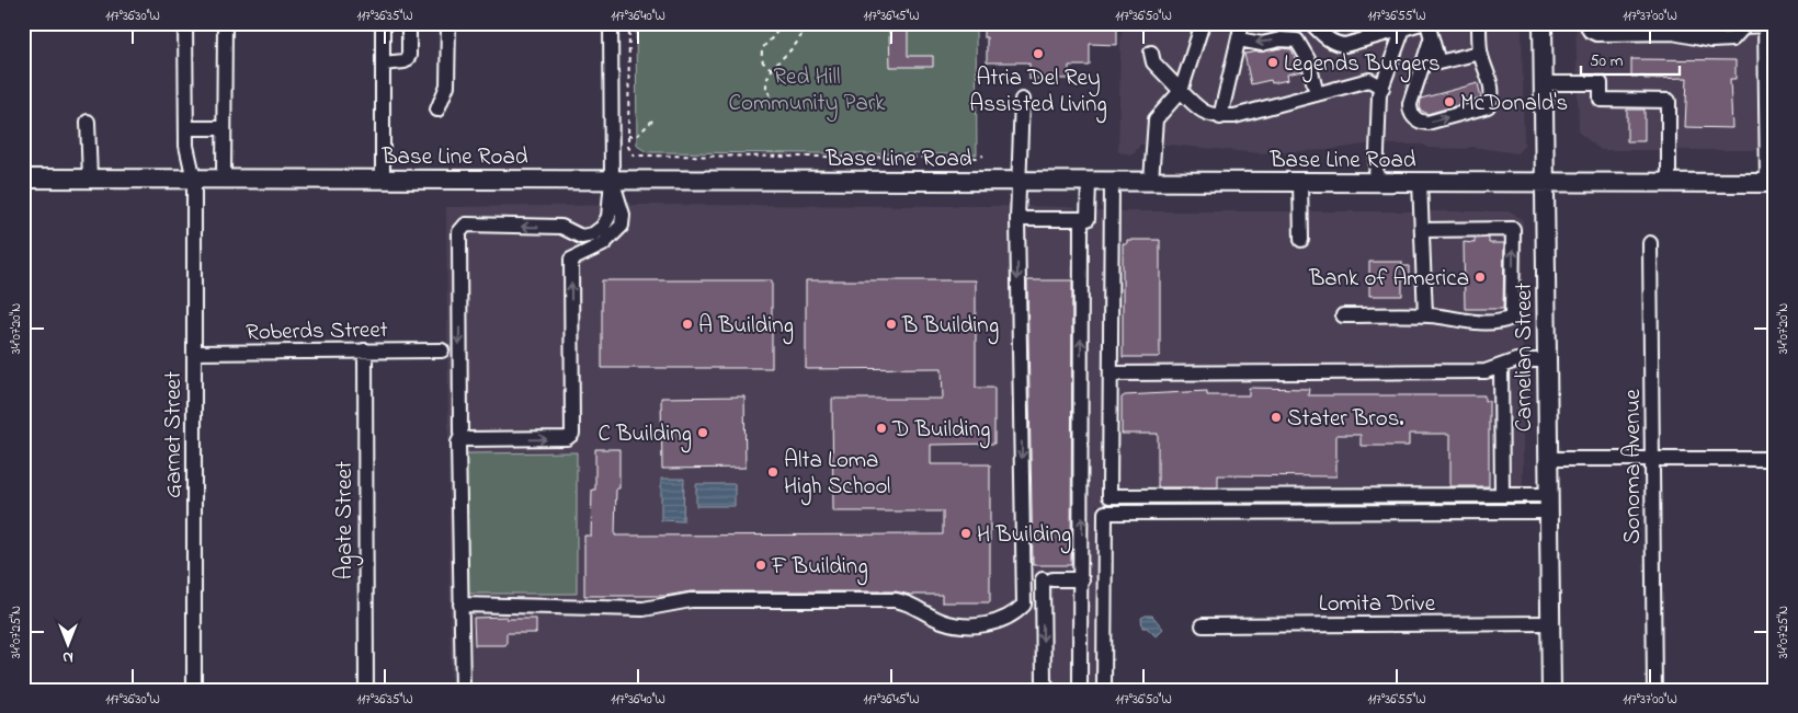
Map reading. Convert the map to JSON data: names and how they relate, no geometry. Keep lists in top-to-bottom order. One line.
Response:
{"streets":{"main road":["Base Line Road","Carnelian Street"],"street":["Roberds Street","Garnet Street","Sonoma Avenue","Agate Street","Lomita Drive"]},"crossings":[["Base Line Road","Carnelian Street"],["Base Line Road","Garnet Street"],["Roberds Street","Garnet Street"],["Roberds Street","Agate Street"],["Carnelian Street","Lomita Drive"]],"parks":["Red Hill Community Park"],"places":["Atria Del Rey Assisted Living","Legends Burgers","McDonald's","Bank of America","A Building","B Building","Stater Bros.","D Building","C Building","Alta Loma High School","H Building","F Building"],"scale_bar":"50 m","north":"bottom","coordinates":["117°36'30\"W","117°36'35\"W","117°36'40\"W","117°36'45\"W","117°36'50\"W","117°36'55\"W","117°37'00\"W","34°07'20\"N","34°07'25\"N"]}
